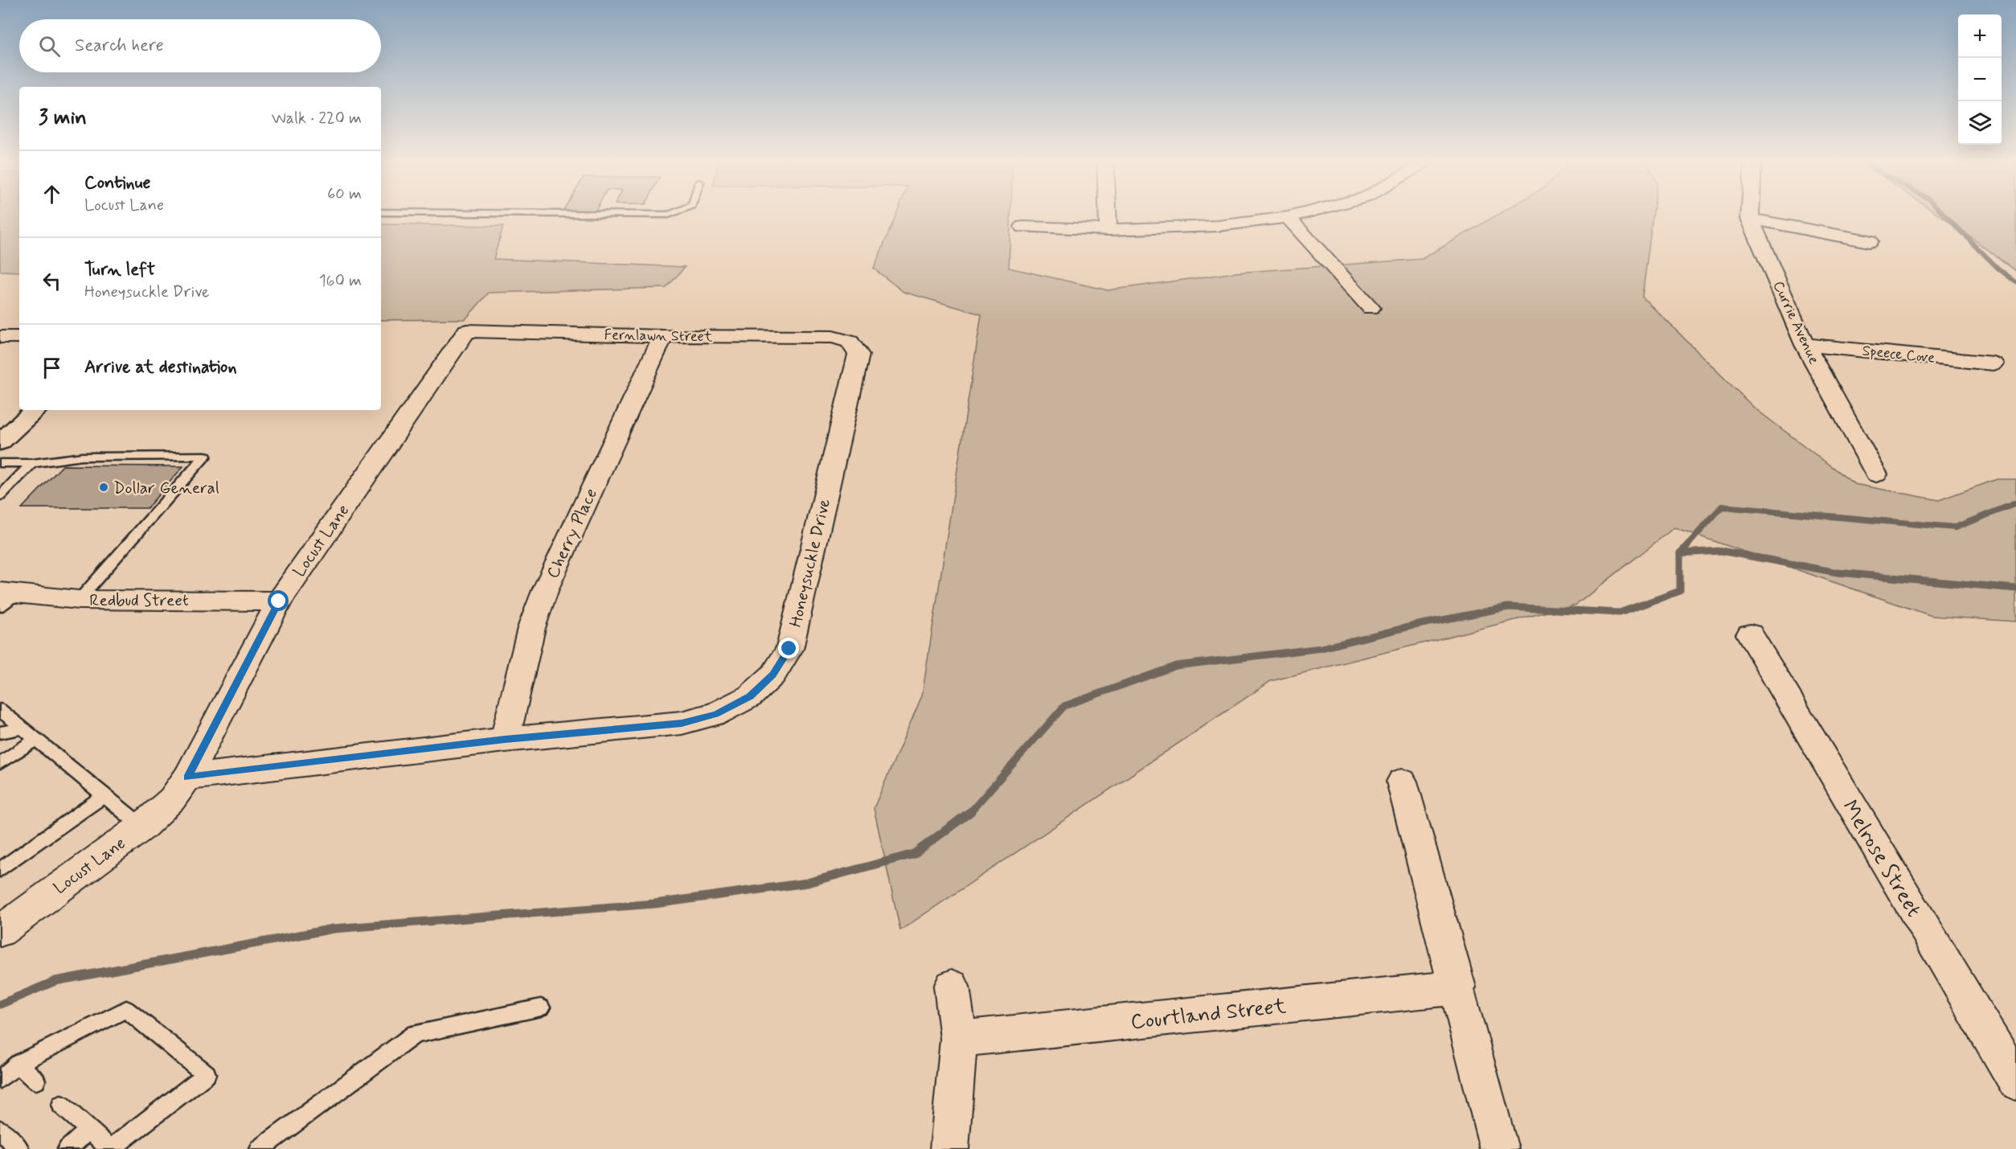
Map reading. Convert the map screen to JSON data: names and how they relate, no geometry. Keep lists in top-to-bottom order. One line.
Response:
{"streets":{"street":["Currie Avenue","Fernlawn Street","Speece Cove","Cherry Place","Locust Lane","Honeysuckle Drive","Redbud Street","Melrose Street","Courtland Street"]},"crossings":[["Currie Avenue","Speece Cove"],["Fernlawn Street","Cherry Place"],["Fernlawn Street","Locust Lane"],["Fernlawn Street","Honeysuckle Drive"],["Cherry Place","Honeysuckle Drive"],["Locust Lane","Honeysuckle Drive"],["Locust Lane","Redbud Street"]],"places":["Dollar General"],"page":{"map_buttons":["+","−"],"search":"Search here","heading":["3 min","Walk · 220 m"],"list":[["Continue","Locust Lane","60 m"],["Turn left","Honeysuckle Drive","160 m"],"Arrive at destination"]}}
